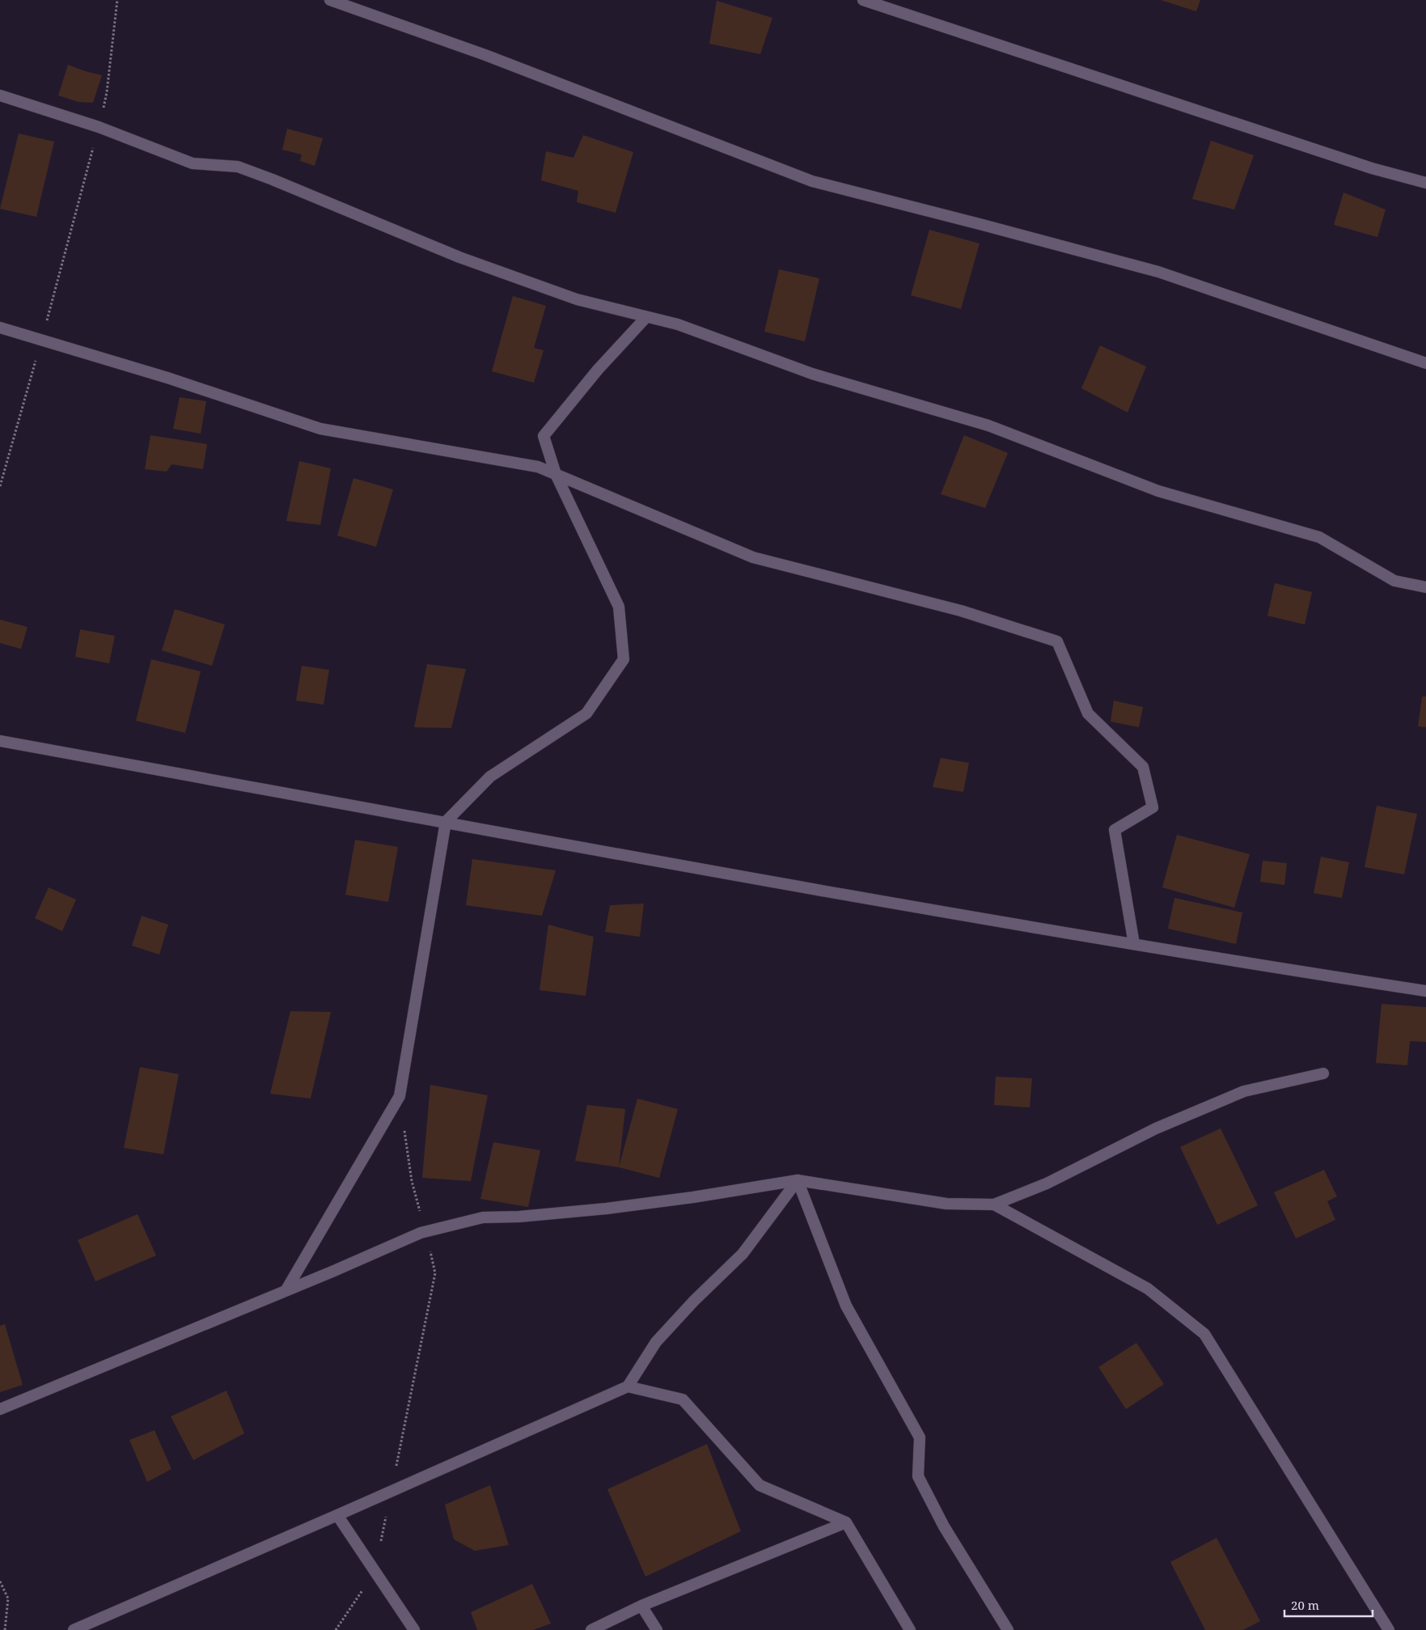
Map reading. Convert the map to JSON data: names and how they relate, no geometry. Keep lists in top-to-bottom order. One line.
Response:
{"scale_bar":"20 m"}
